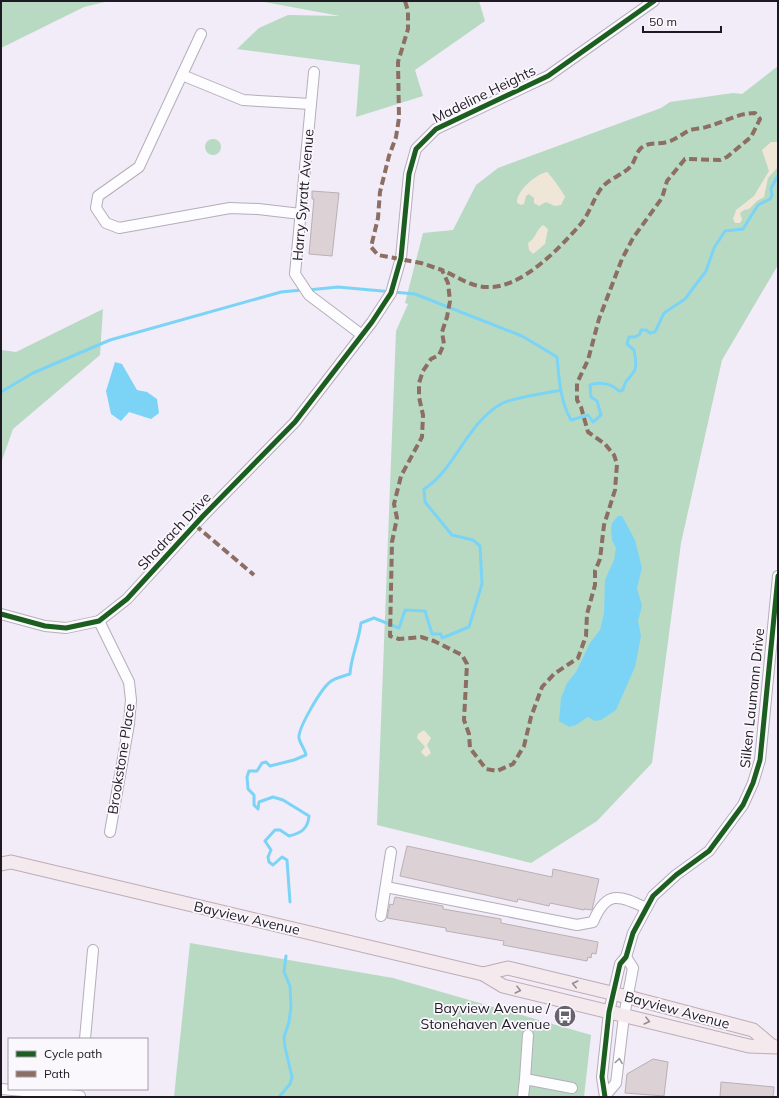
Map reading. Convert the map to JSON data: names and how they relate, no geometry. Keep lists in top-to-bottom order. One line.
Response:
{"streets":{"main road":["Bayview Avenue"],"street":["Madeline Heights","Harry Syratt Avenue","Shadrach Drive","Silken Laumann Drive","Brookstone Place"]},"crossings":[["Madeline Heights","Harry Syratt Avenue"],["Madeline Heights","Shadrach Drive"],["Shadrach Drive","Brookstone Place"],["Silken Laumann Drive","Bayview Avenue"]],"places":{"bus stop":["Bayview Avenue / Stonehaven Avenue"]},"legend":["Cycle path","Path"],"scale_bar":"50 m"}
